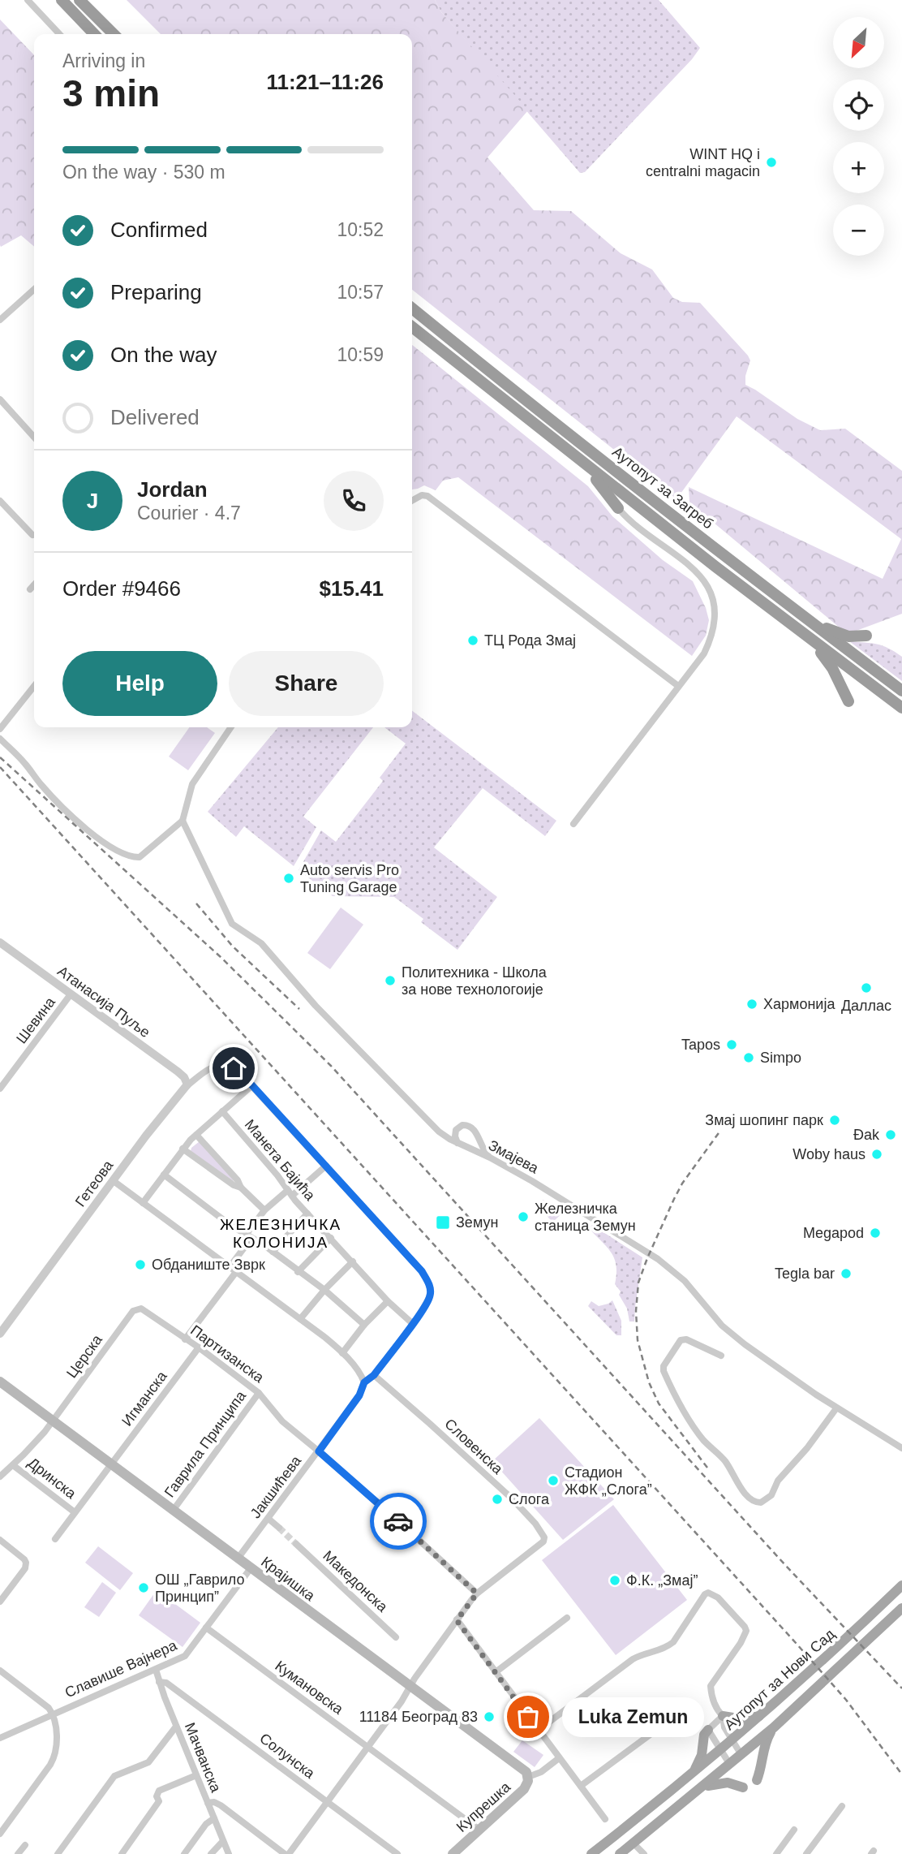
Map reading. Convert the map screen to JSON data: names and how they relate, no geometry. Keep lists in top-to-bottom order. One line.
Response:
{"streets":{"highway":["Аутопут за Загреб"],"main road":["Крајишка","Аутопут за Нови Сад","Купрешка"],"street":["Атанасија Пуље","Шевина","Змајева","Манета Бајића","Гетеова","Партизанска","Церска","Игманска","Гаврила Принципа","Словенска","Дринска","Јакшићева","Македонска","Славише Вајнера","Кумановска","Солунска","Мачванска"]},"crossings":[["Атанасија Пуље","Шевина"],["Атанасија Пуље","Гетеова"],["Манета Бајића","Јакшићева"],["Партизанска","Церска"],["Партизанска","Игманска"],["Партизанска","Гаврила Принципа"],["Партизанска","Словенска"],["Партизанска","Јакшићева"],["Церска","Дринска"],["Церска","Крајишка"],["Игманска","Дринска"],["Игманска","Крајишка"],["Гаврила Принципа","Крајишка"],["Словенска","Јакшићева"],["Дринска","Крајишка"],["Јакшићева","Крајишка"],["Крајишка","Славише Вајнера"],["Крајишка","Купрешка"],["Славише Вајнера","Кумановска"],["Славише Вајнера","Мачванска"],["Кумановска","Купрешка"],["Солунска","Мачванска"]],"districts":["ЖЕЛЕЗНИЧКА КОЛОНИЈА"],"places":{"other":["WINT HQ i centralni magacin","ТЦ Рода Змај","Auto servis Pro Tuning Garage","Политехника - Школа за нове технологоије","Даллас","Хармонија","Tapos","Simpo","Змај шопинг парк","Đak","Woby haus","Железничка станица Земун","Megapod","Обданиште Зврк","Tegla bar","Стадион ЖФК „Слога”","Слога","Ф.К. „Змај”","ОШ „Гаврило Принцип”","11184 Београд 83","Luka Zemun"],"transit":["Земун"]},"north":"bottom left","page":{"map_buttons":["+","−"],"heading":["3 min","Arriving in","11:21–11:26"],"panel":["Jordan","Courier · 4.7","Order #9466","$15.41"],"bar":"On the way · 530 m","list":[["Confirmed","10:52"],["Preparing","10:57"],["On the way","10:59"],"Delivered"],"round":"J","buttons":["Help","Share"],"bubble":"Luka Zemun"}}
